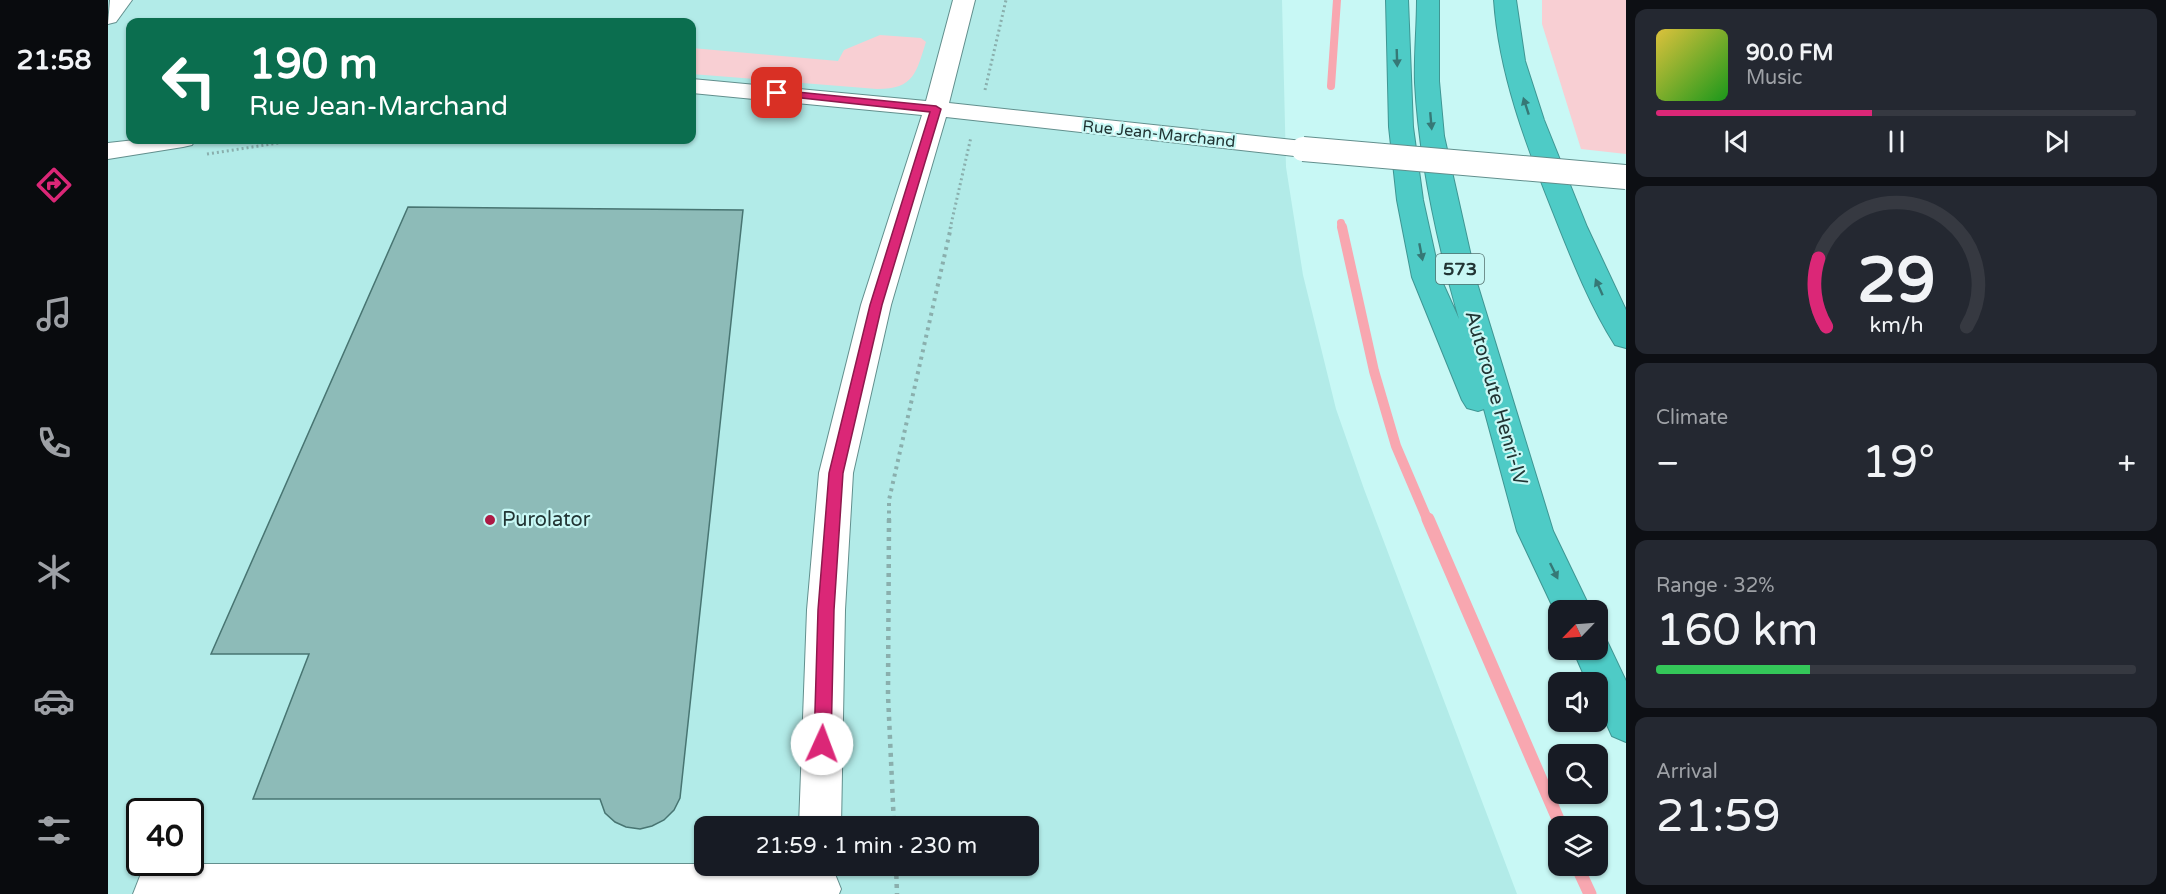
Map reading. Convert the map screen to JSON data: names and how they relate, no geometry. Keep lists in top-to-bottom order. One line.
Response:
{"streets":{"highway":["573","Autoroute Henri-IV"],"street":["Rue Jean-Marchand"]},"places":["Purolator"],"north":"bottom left","page":{"tabs":"21:58","turn":["190 m","Rue Jean-Marchand"],"song":["90.0 FM","Music"],"tile":["Climate",["Range · 32%","160 km"],["Arrival","21:59"]],"heat":["−","19°","+"],"limit":"40","trip":"21:59 · 1 min · 230 m","gauge":["29","km/h"]}}
